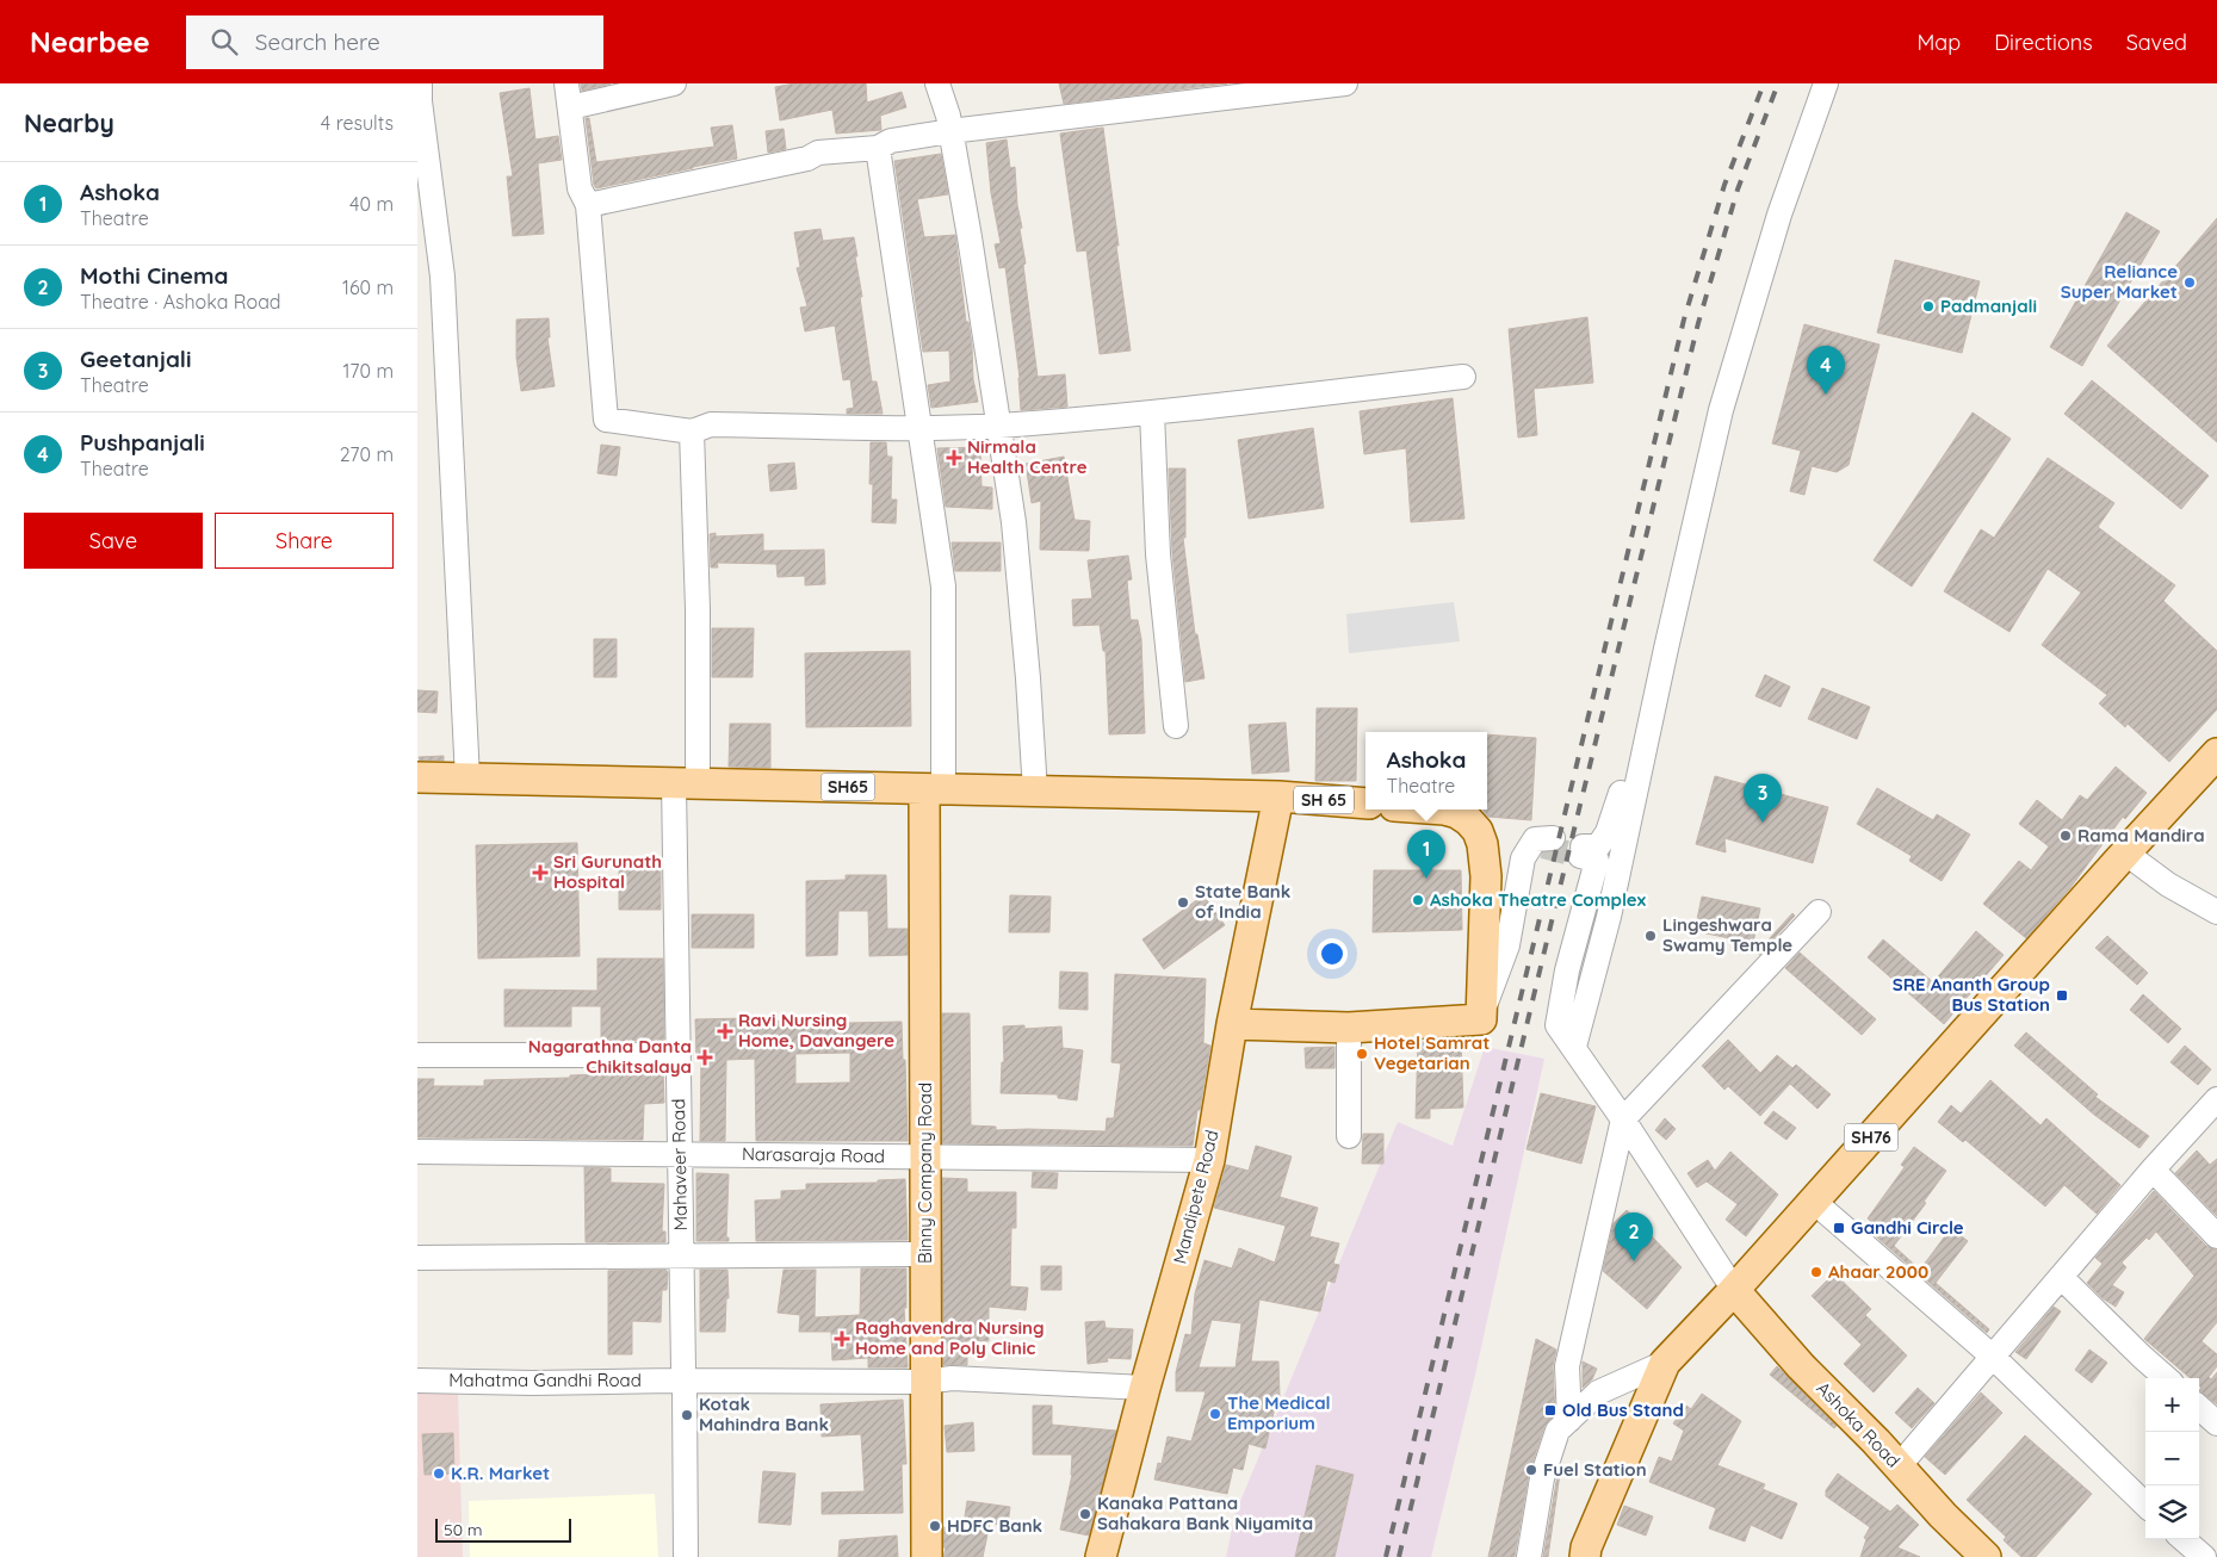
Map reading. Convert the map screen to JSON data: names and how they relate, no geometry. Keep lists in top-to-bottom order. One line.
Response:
{"streets":{"main road":["SH65","SH 65","SH76","Binny Company Road","Mandipete Road","Ashoka Road"],"street":["Narasaraja Road","Mahaveer Road","Mahatma Gandhi Road"]},"crossings":[["SH65","SH 65"],["SH65","Mahaveer Road"],["SH65","Binny Company Road"],["SH65","Mandipete Road"],["SH 65","Mandipete Road"],["SH76","Ashoka Road"],["Narasaraja Road","Mahaveer Road"],["Narasaraja Road","Binny Company Road"],["Narasaraja Road","Mandipete Road"],["Mahaveer Road","Mahatma Gandhi Road"],["Binny Company Road","Mahatma Gandhi Road"],["Mandipete Road","Mahatma Gandhi Road"]],"places":{"other":["Reliance Super Market","Padmanjali","Rama Mandira","Ashoka Theatre Complex","State Bank of India","Lingeshwara Swamy Temple","Hotel Samrat Vegetarian","Ahaar 2000","The Medical Emporium","Kotak Mahindra Bank","Fuel Station","K.R. Market","Kanaka Pattana Sahakara Bank Niyamita","HDFC Bank"],"health":["Nirmala Health Centre","Sri Gurunath Hospital","Ravi Nursing Home, Davangere","Nagarathna Danta Chikitsalaya","Raghavendra Nursing Home and Poly Clinic"],"transit":["SRE Ananth Group Bus Station","Gandhi Circle","Old Bus Stand"]},"scale_bar":"50 m","page":{"header":"Nearbee","search":"Search here","nav":["Map","Directions","Saved"],"heading":["Nearby","4 results"],"list":[{"mark":"1","name":"Ashoka","note":"Theatre","value":"40 m"},{"mark":"2","name":"Mothi Cinema","note":"Theatre · Ashoka Road","value":"160 m"},{"mark":"3","name":"Geetanjali","note":"Theatre","value":"170 m"},{"mark":"4","name":"Pushpanjali","note":"Theatre","value":"270 m"}],"pins":["4","3","1","2"],"buttons":["Save","Share"],"popup":["Ashoka","Theatre"],"map_buttons":["+","−"],"scale":"50 m"}}
